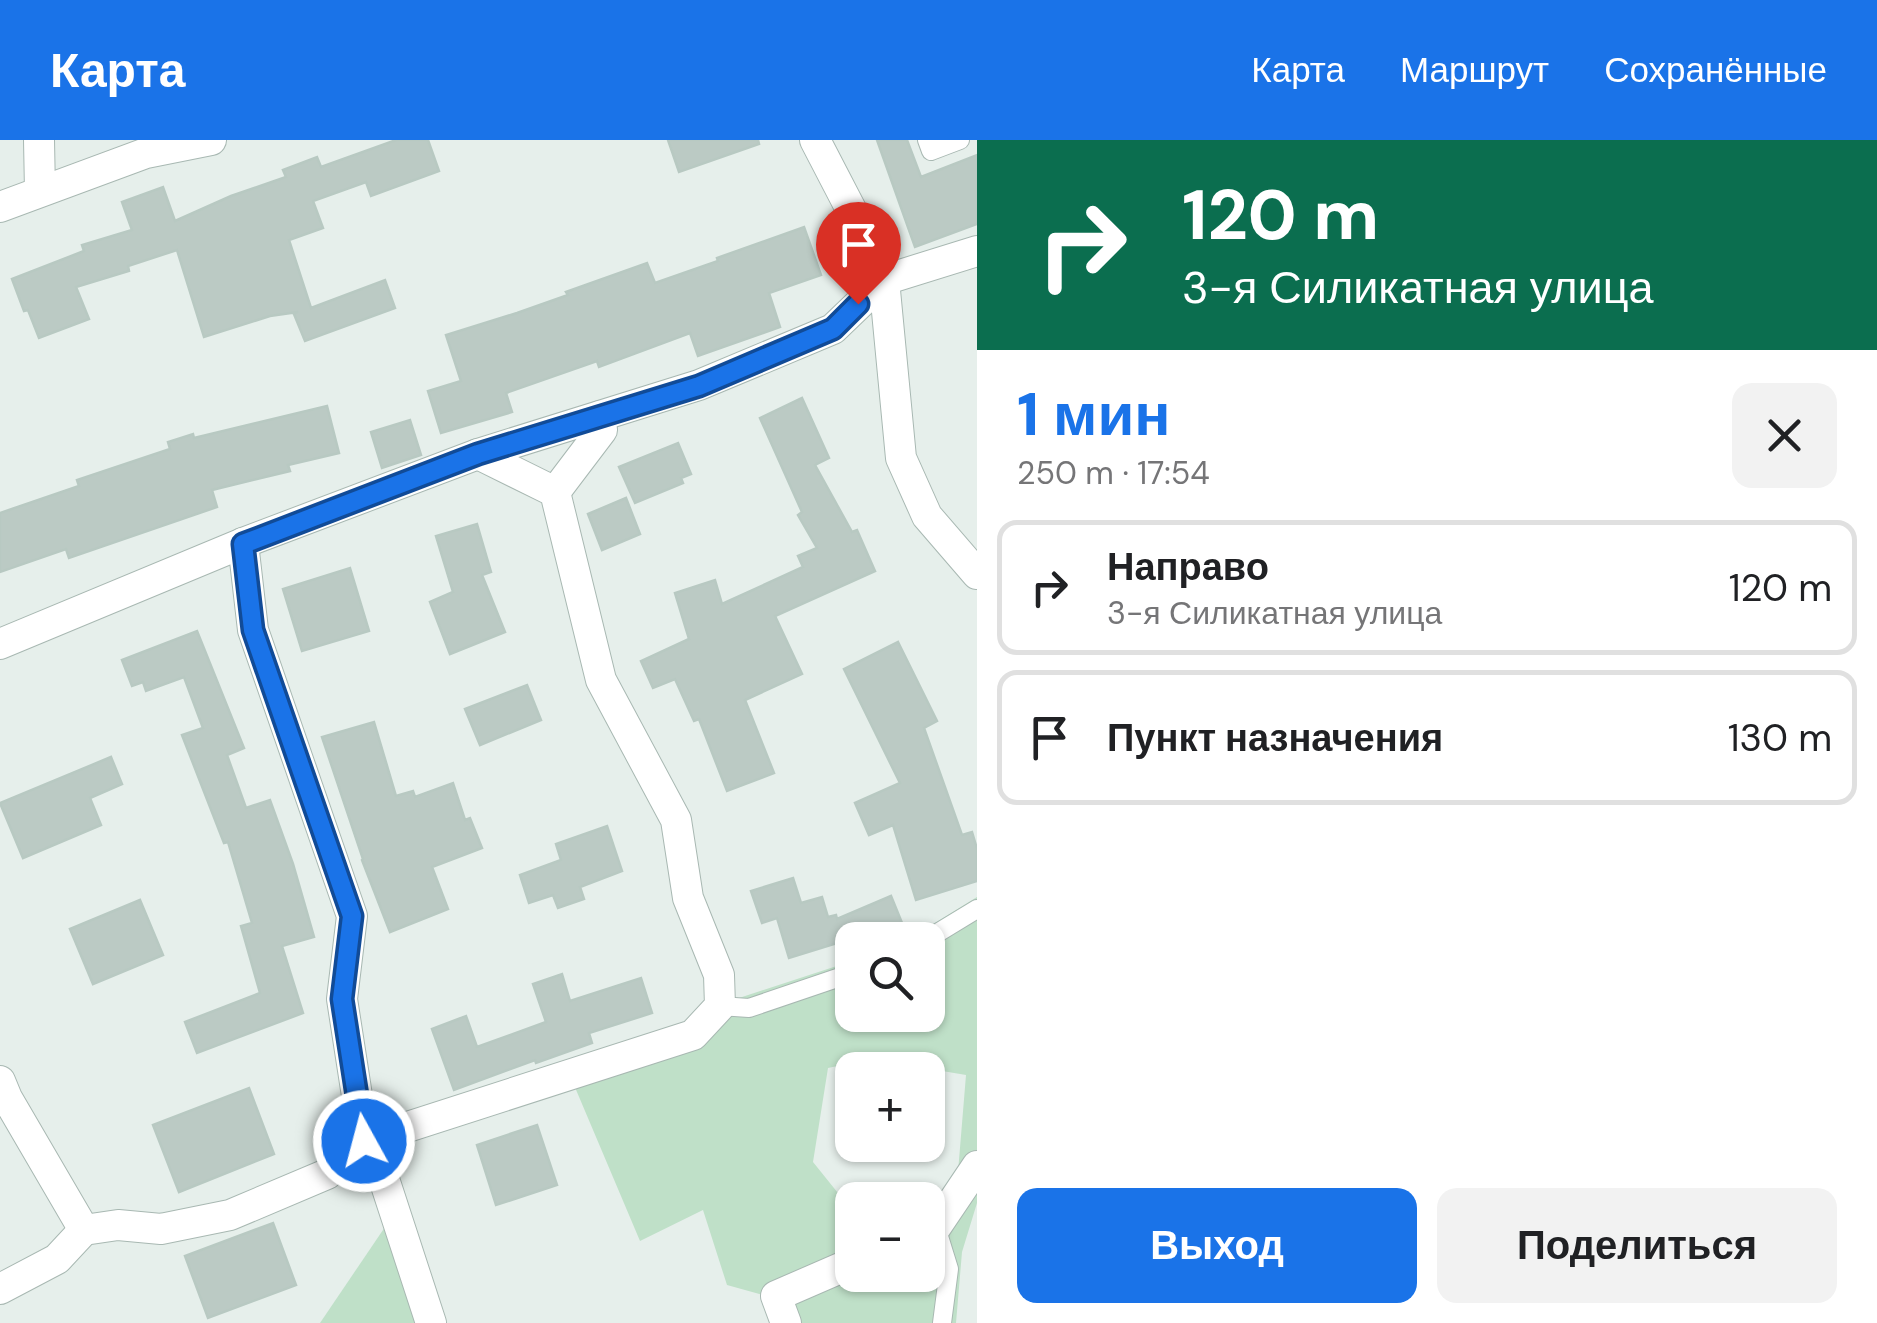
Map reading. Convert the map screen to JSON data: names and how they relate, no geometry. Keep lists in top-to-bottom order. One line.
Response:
{"page":{"header":"Карта","nav":["Карта","Маршрут","Сохранённые"],"turn":["120 m","3-я Силикатная улица"],"heading":["1 мин","250 m · 17:54"],"list":[{"name":"Направо","note":"3-я Силикатная улица","value":"120 m"},{"name":"Пункт назначения","value":"130 m"}],"map_buttons":["+","−"],"buttons":["Выход","Поделиться"]}}
